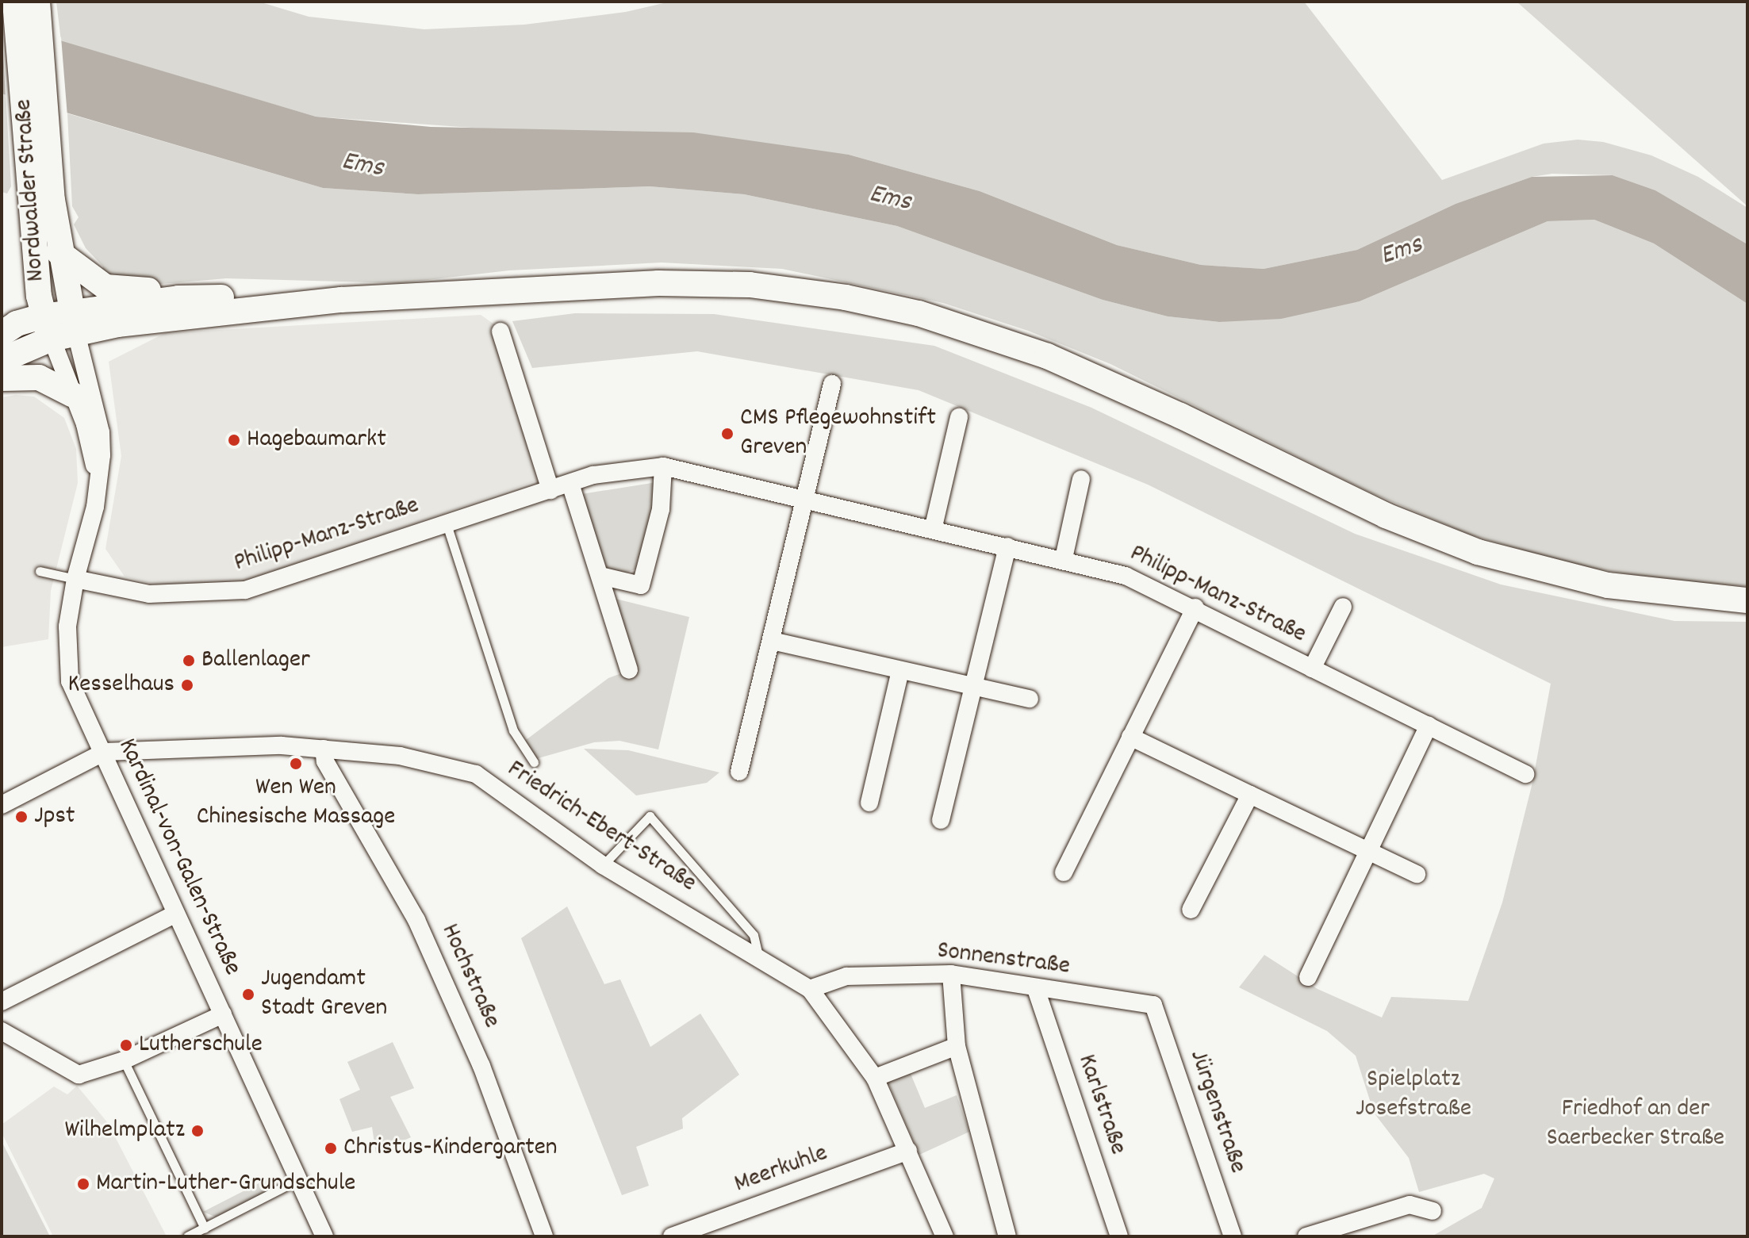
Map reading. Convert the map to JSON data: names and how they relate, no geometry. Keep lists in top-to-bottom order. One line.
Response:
{"streets":{"main road":["Nordwalder Straße"],"street":["Philipp-Manz-Straße","Friedrich-Ebert-Straße","Kardinal-von-Galen-Straße","Sonnenstraße","Hochstraße","Karlstraße","Jürgenstraße","Meerkuhle"]},"crossings":[["Nordwalder Straße","Kardinal-von-Galen-Straße"],["Philipp-Manz-Straße","Kardinal-von-Galen-Straße"],["Friedrich-Ebert-Straße","Kardinal-von-Galen-Straße"],["Friedrich-Ebert-Straße","Sonnenstraße"],["Friedrich-Ebert-Straße","Hochstraße"],["Friedrich-Ebert-Straße","Meerkuhle"],["Sonnenstraße","Karlstraße"],["Sonnenstraße","Jürgenstraße"]],"water":["Ems"],"parks":["Spielplatz Josefstraße","Friedhof an der Saerbecker Straße"],"places":["CMS Pflegewohnstift Greven","Hagebaumarkt","Ballenlager","Kesselhaus","Wen Wen Chinesische Massage","Jpst","Jugendamt Stadt Greven","Lutherschule","Wilhelmplatz","Christus-Kindergarten","Martin-Luther-Grundschule"]}
